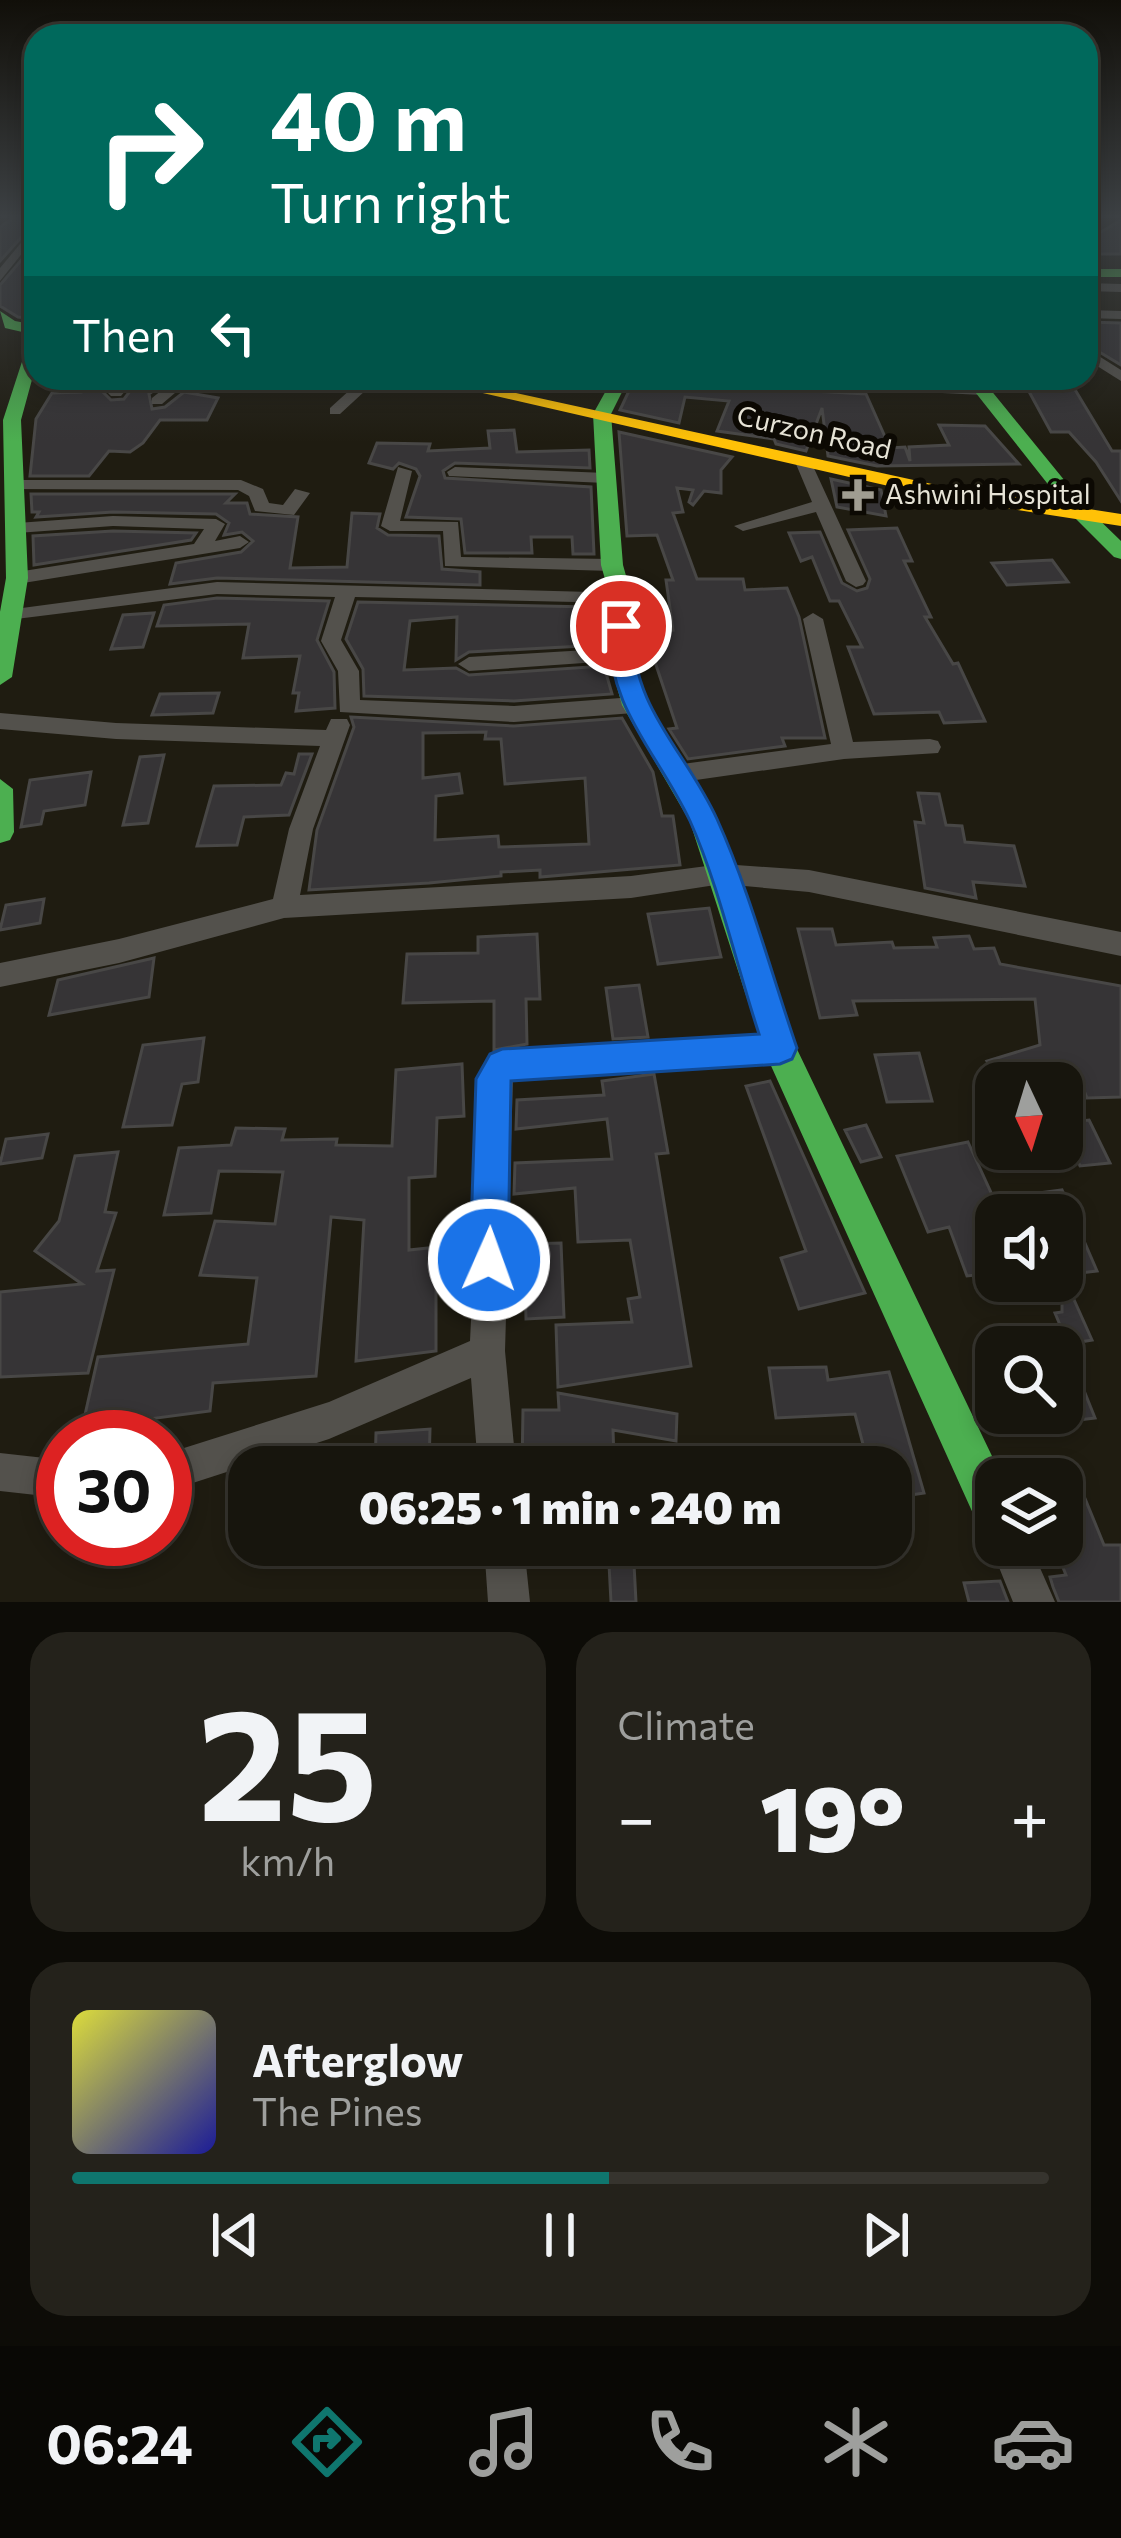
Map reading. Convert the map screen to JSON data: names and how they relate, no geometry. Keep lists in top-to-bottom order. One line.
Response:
{"streets":{"main road":["Curzon Road"]},"places":{"health":["Ashwini Hospital"]},"north":"bottom","page":{"turn":["40 m","Turn right"],"then":"Then","limit":"30","trip":"06:25 · 1 min · 240 m","tile":[["25","km/h"],"Climate"],"heat":["−","19°","+"],"song":["Afterglow","The Pines"],"tabs":"06:24"}}
